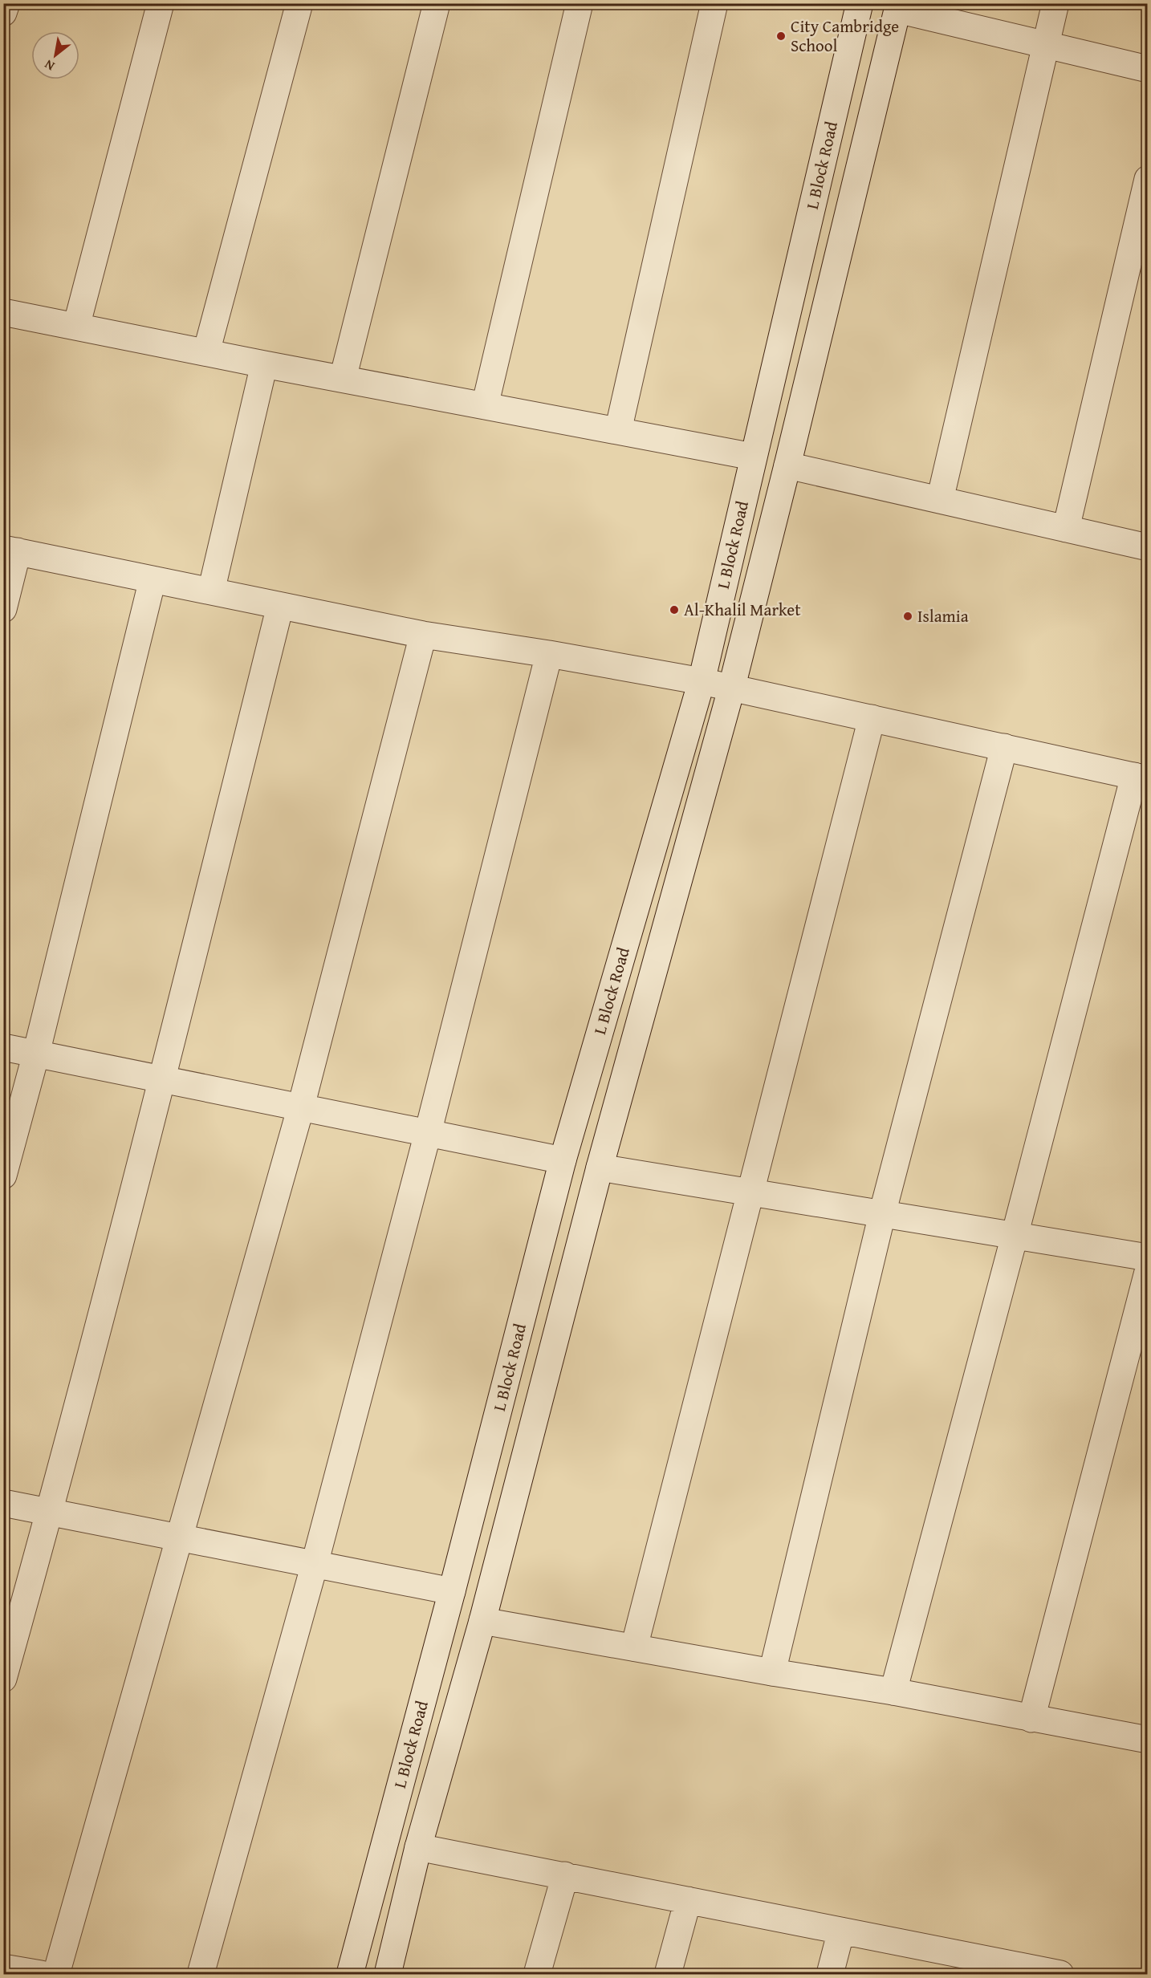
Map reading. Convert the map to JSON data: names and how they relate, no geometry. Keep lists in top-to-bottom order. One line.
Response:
{"streets":{"street":["L Block Road"]},"places":["City Cambridge School","Al-Khalil Market","Islamia"],"north":"bottom left"}
